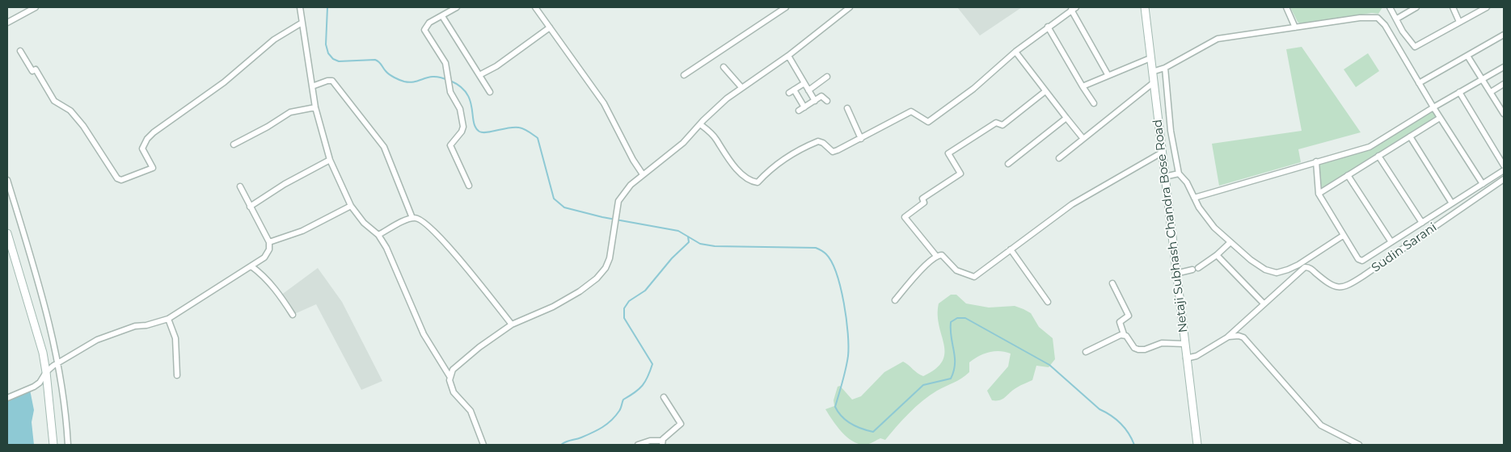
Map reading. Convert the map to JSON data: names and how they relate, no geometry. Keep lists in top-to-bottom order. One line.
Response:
{"streets":{"street":["Netaji Subhash Chandra Bose Road","Sudin Sarani"]}}
